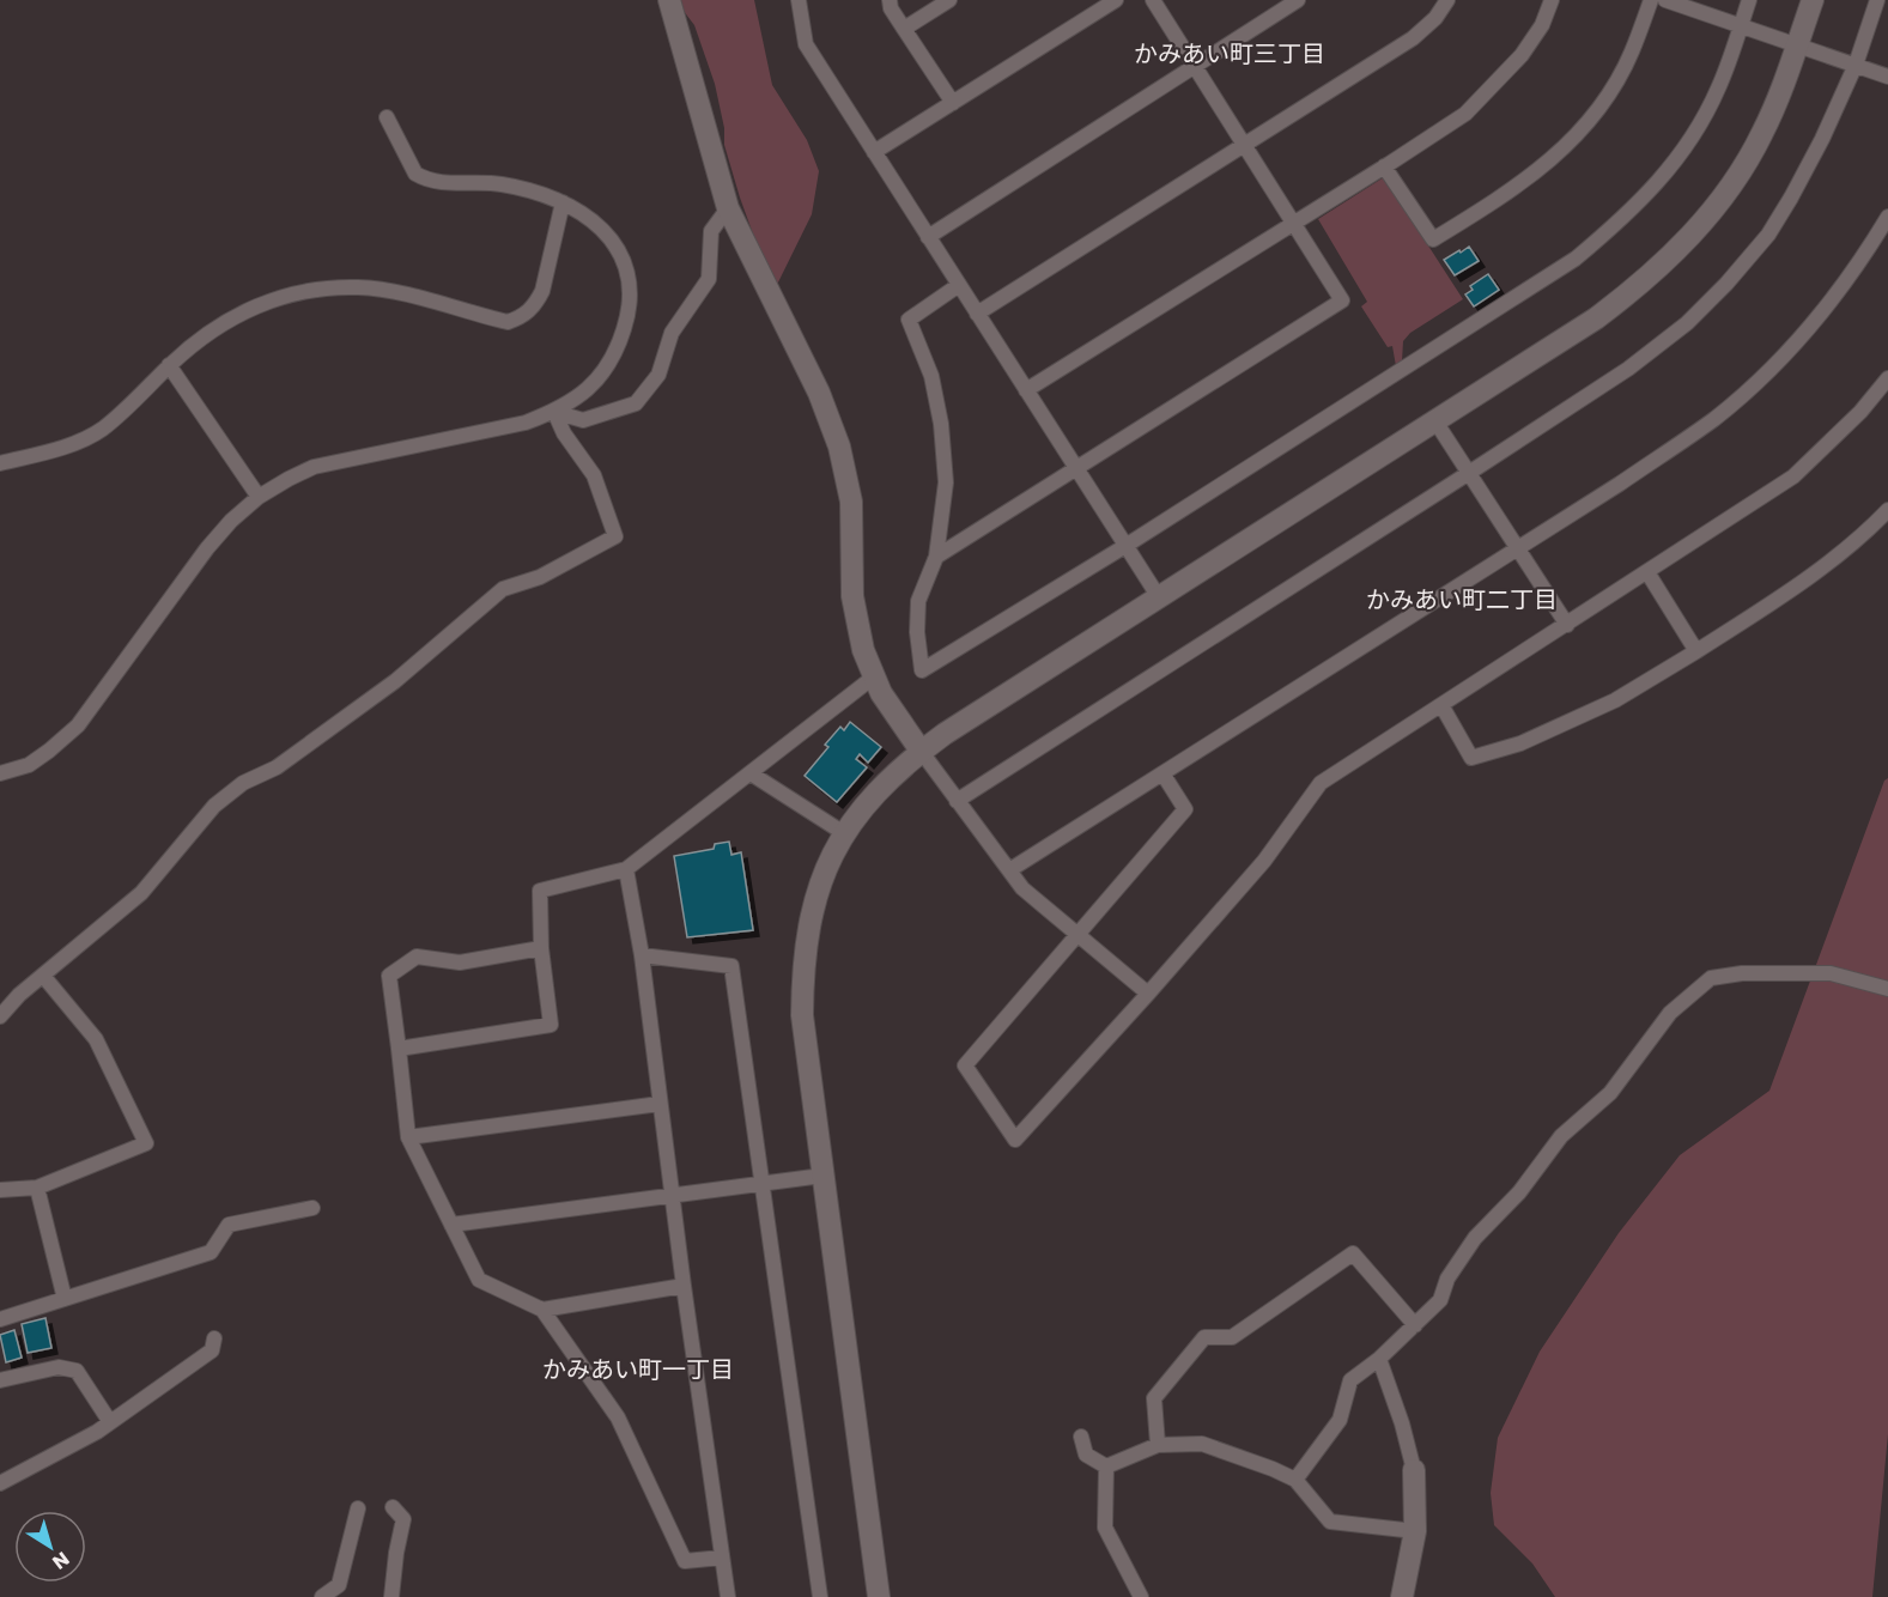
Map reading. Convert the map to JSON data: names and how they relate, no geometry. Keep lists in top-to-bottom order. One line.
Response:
{"districts":["かみあい町三丁目","かみあい町二丁目","かみあい町一丁目"],"north":"bottom right"}
